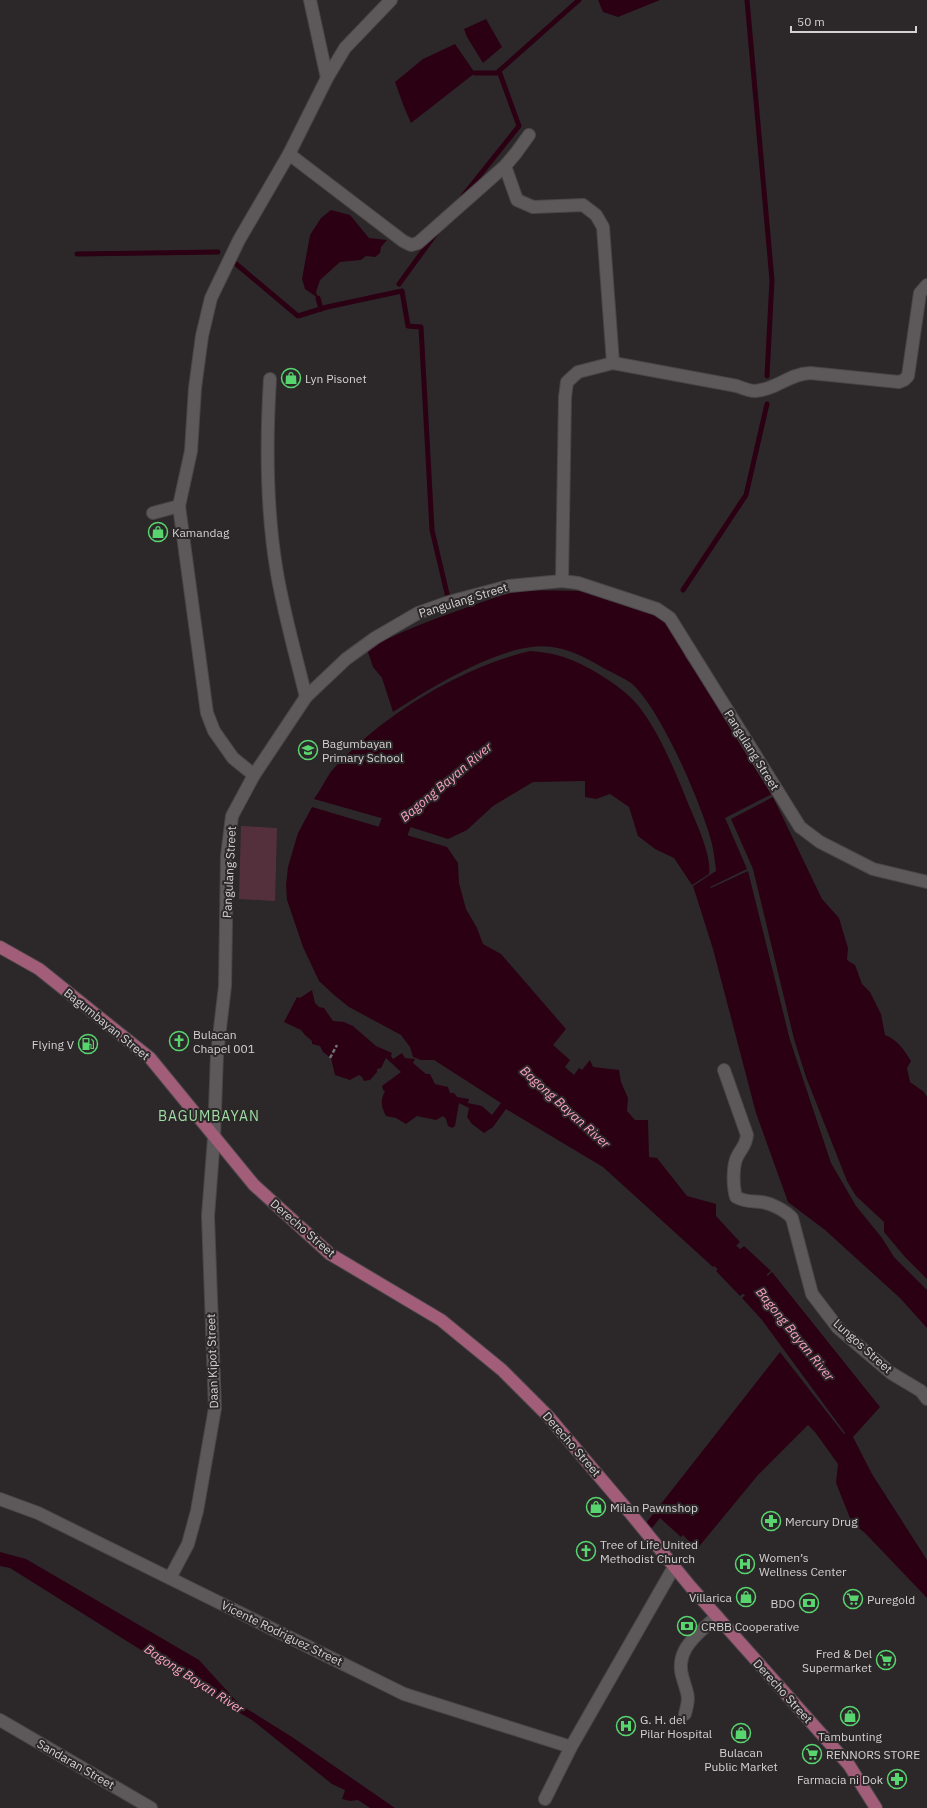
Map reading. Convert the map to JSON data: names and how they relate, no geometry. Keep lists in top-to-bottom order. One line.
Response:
{"streets":{"main road":["Bagumbayan Street","Derecho Street"],"street":["Pangulang Street","Lungos Street","Daan Kipot Street","Vicente Rodriguez Street","Sandaran Street"]},"crossings":[["Pangulang Street","Bagumbayan Street"],["Pangulang Street","Derecho Street"],["Pangulang Street","Daan Kipot Street"],["Bagumbayan Street","Derecho Street"],["Bagumbayan Street","Daan Kipot Street"],["Derecho Street","Daan Kipot Street"],["Daan Kipot Street","Vicente Rodriguez Street"]],"districts":["BAGUMBAYAN"],"water":["Bagong Bayan River"],"places":{"shop":["Lyn Pisonet","Kamandag","Milan Pawnshop","Villarica","Tambunting","Bulacan Public Market"],"school or university":["Bagumbayan Primary School"],"church":["Bulacan Chapel 001","Tree of Life United Methodist Church"],"fuel station":["Flying V"],"pharmacy":["Mercury Drug","Farmacia ni Dok"],"hospital":["Women’s Wellness Center","G. H. del Pilar Hospital"],"supermarket":["Puregold","Fred & Del Supermarket","RENNORS STORE"],"bank":["BDO","CRBB Cooperative"]},"scale_bar":"50 m"}
